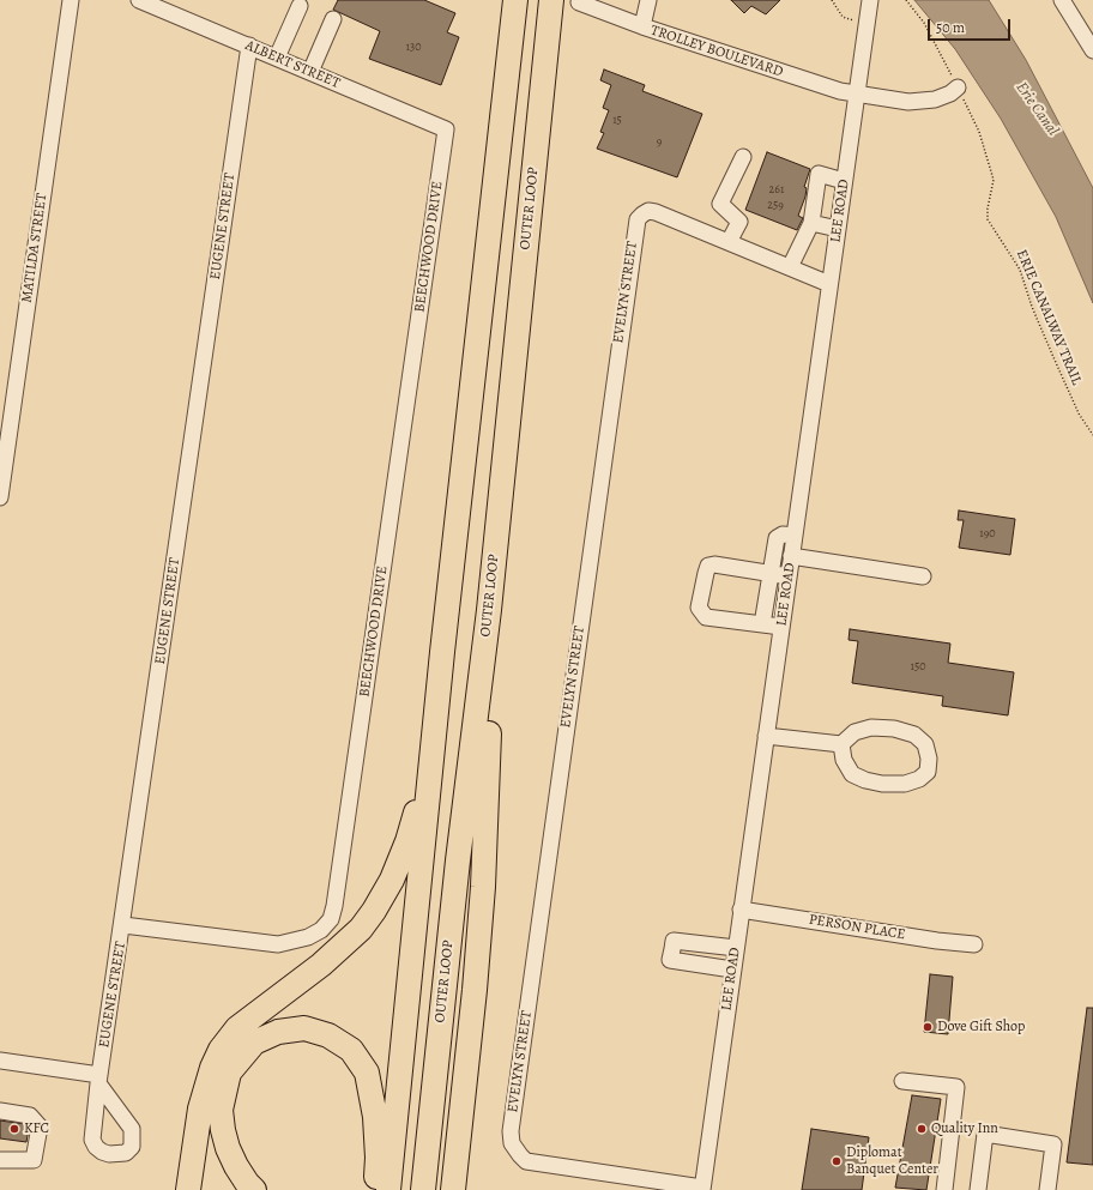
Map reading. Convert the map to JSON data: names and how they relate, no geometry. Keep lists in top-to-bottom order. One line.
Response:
{"streets":{"highway":["OUTER LOOP"],"street":["TROLLEY BOULEVARD","ALBERT STREET","LEE ROAD","EUGENE STREET","BEECHWOOD DRIVE","MATILDA STREET","EVELYN STREET","PERSON PLACE"],"path":["ERIE CANALWAY TRAIL"]},"crossings":[["TROLLEY BOULEVARD","LEE ROAD"],["TROLLEY BOULEVARD","ERIE CANALWAY TRAIL"],["ALBERT STREET","EUGENE STREET"],["ALBERT STREET","BEECHWOOD DRIVE"],["LEE ROAD","EVELYN STREET"],["LEE ROAD","PERSON PLACE"],["EUGENE STREET","BEECHWOOD DRIVE"]],"water":["Erie Canal"],"places":["Dove Gift Shop","KFC","Quality Inn","Diplomat Banquet Center"],"house_numbers":["130","15","9","261","259","190","150"],"scale_bar":"50 m"}
